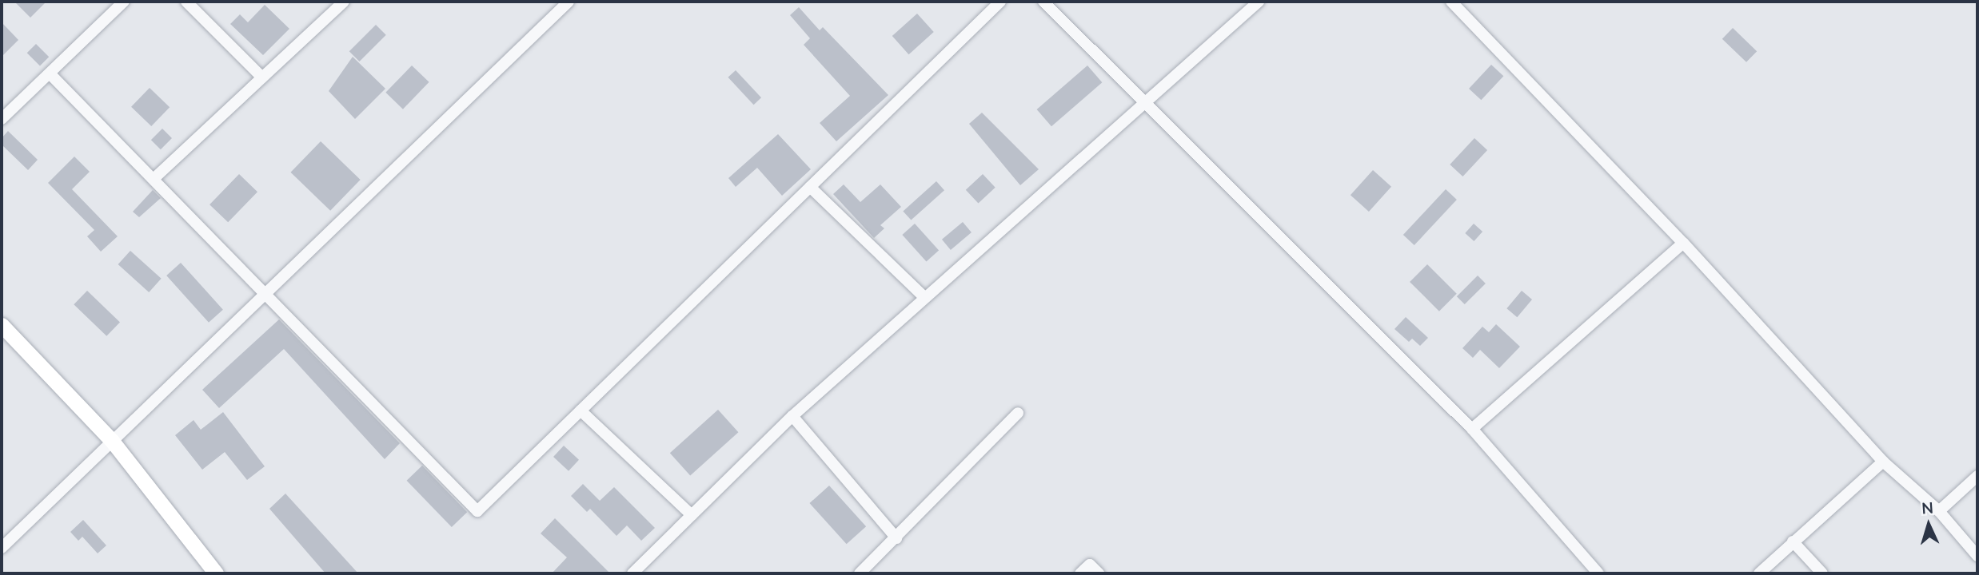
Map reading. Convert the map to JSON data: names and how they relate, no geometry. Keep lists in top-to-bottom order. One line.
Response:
{"north":"top"}
